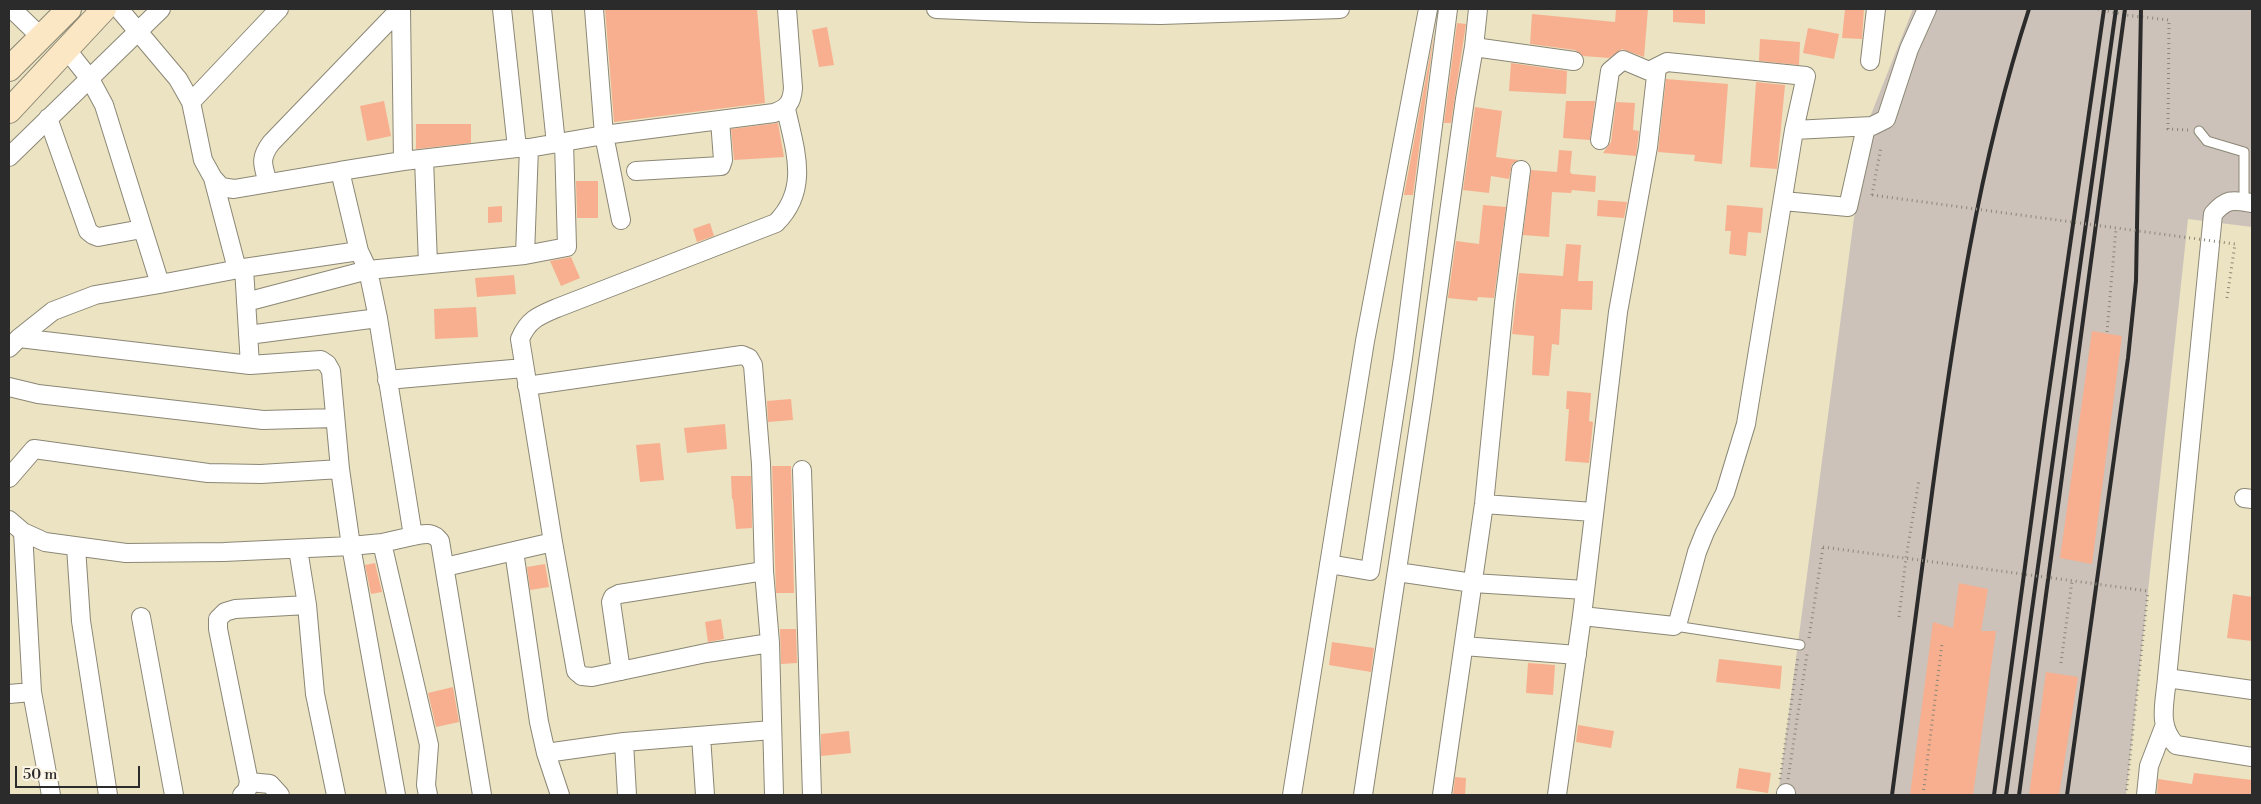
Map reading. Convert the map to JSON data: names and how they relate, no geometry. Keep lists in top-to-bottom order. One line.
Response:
{"scale_bar":"50 m"}
